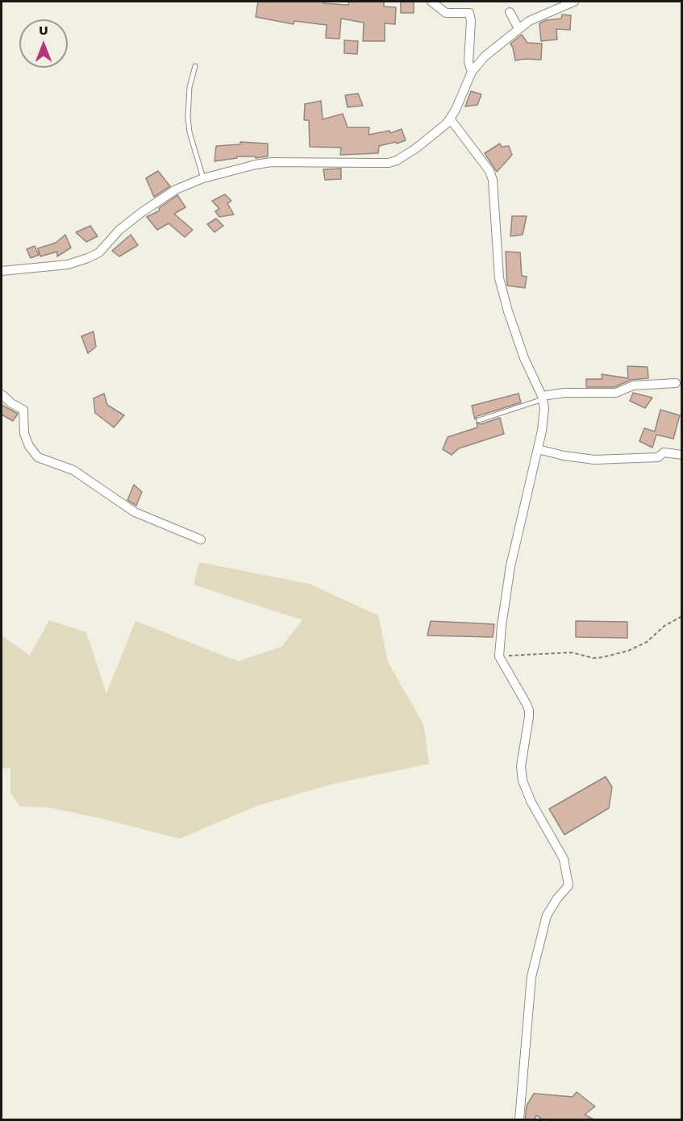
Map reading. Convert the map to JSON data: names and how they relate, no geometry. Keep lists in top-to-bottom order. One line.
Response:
{"north":"top"}
